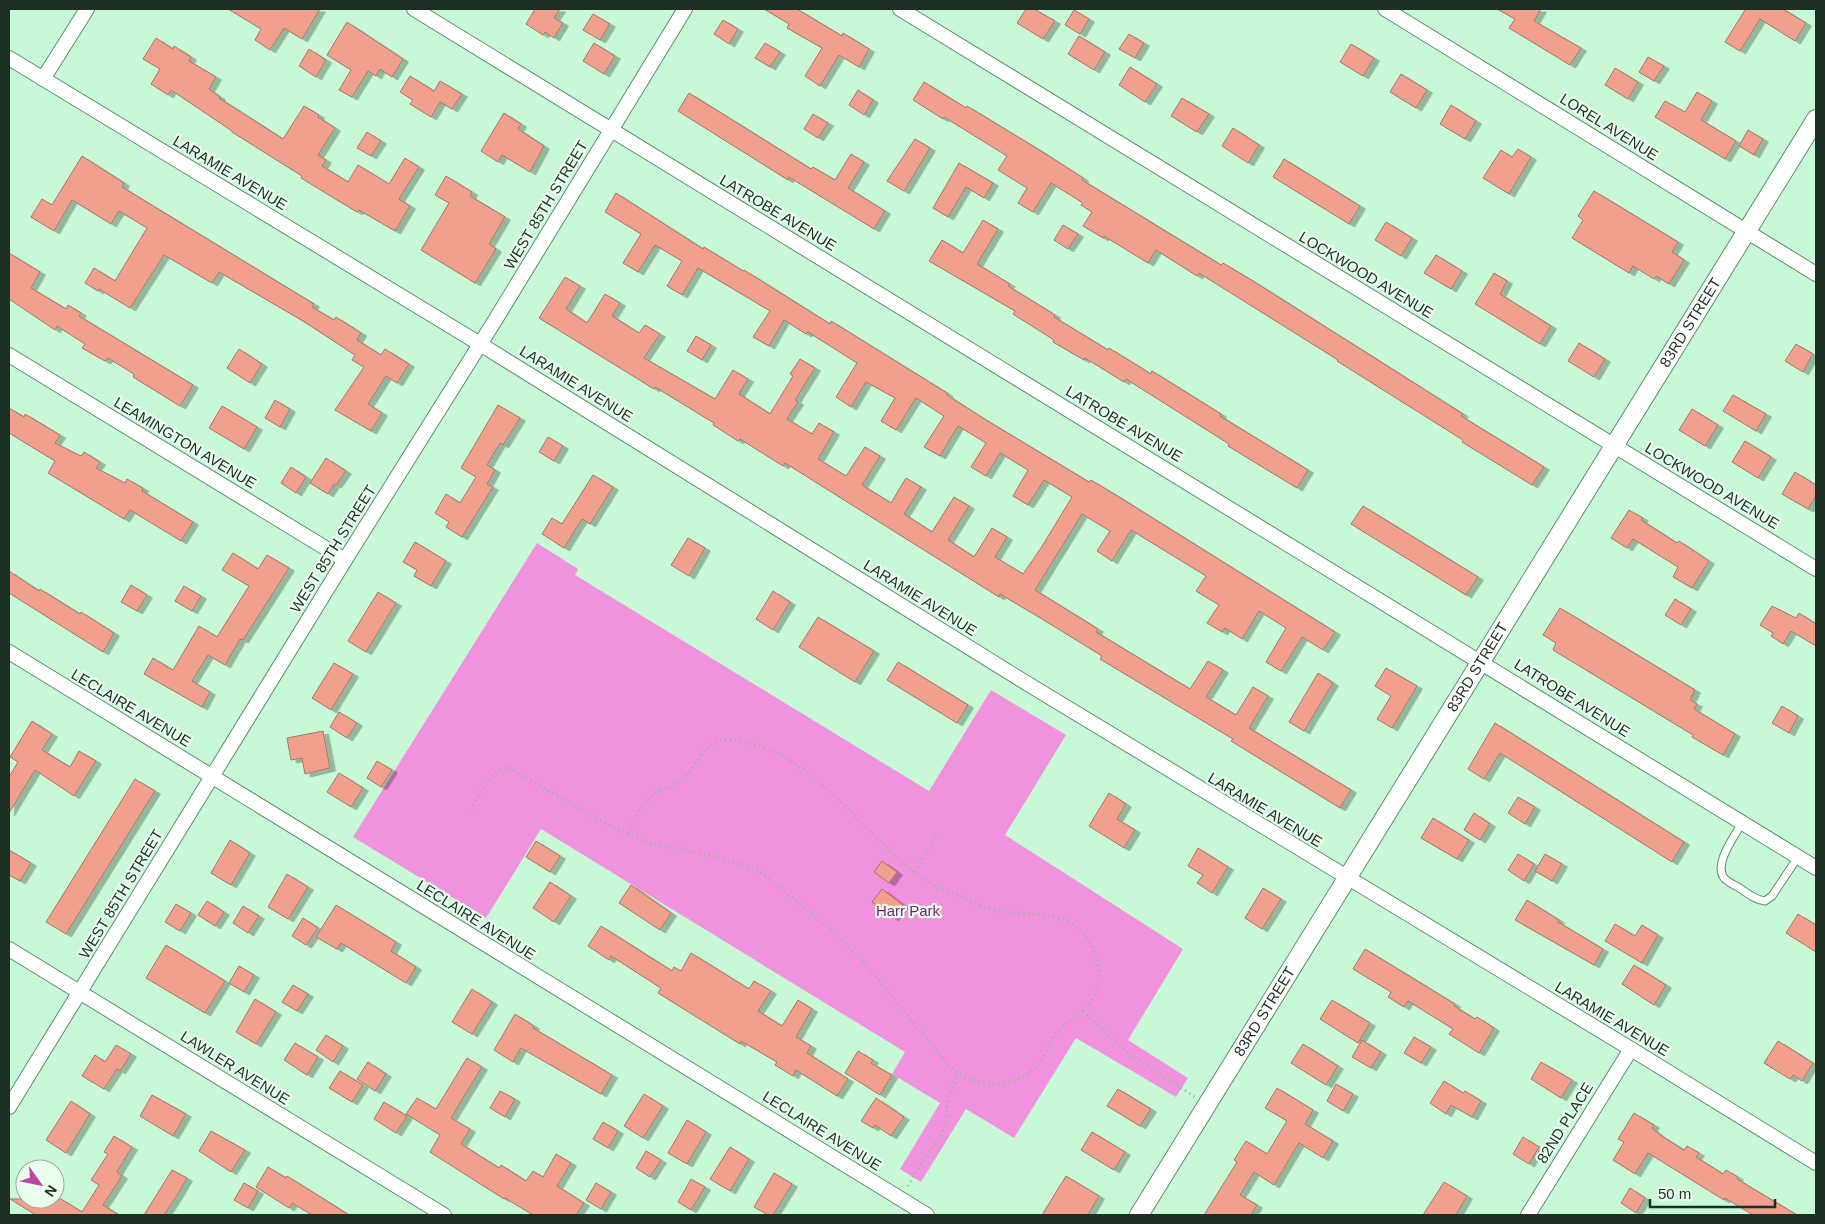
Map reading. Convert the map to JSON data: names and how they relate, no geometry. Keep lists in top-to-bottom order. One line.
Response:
{"streets":{"street":["LOREL AVENUE","LARAMIE AVENUE","WEST 85TH STREET","LATROBE AVENUE","LOCKWOOD AVENUE","83RD STREET","LEAMINGTON AVENUE","LECLAIRE AVENUE","LAWLER AVENUE","82ND PLACE"]},"crossings":[["LOREL AVENUE","83RD STREET"],["LARAMIE AVENUE","WEST 85TH STREET"],["LARAMIE AVENUE","83RD STREET"],["LARAMIE AVENUE","82ND PLACE"],["WEST 85TH STREET","LATROBE AVENUE"],["WEST 85TH STREET","LEAMINGTON AVENUE"],["WEST 85TH STREET","LECLAIRE AVENUE"],["WEST 85TH STREET","LAWLER AVENUE"],["LATROBE AVENUE","83RD STREET"],["LOCKWOOD AVENUE","83RD STREET"]],"parks":["Harr Park"],"scale_bar":"50 m","north":"bottom right"}
